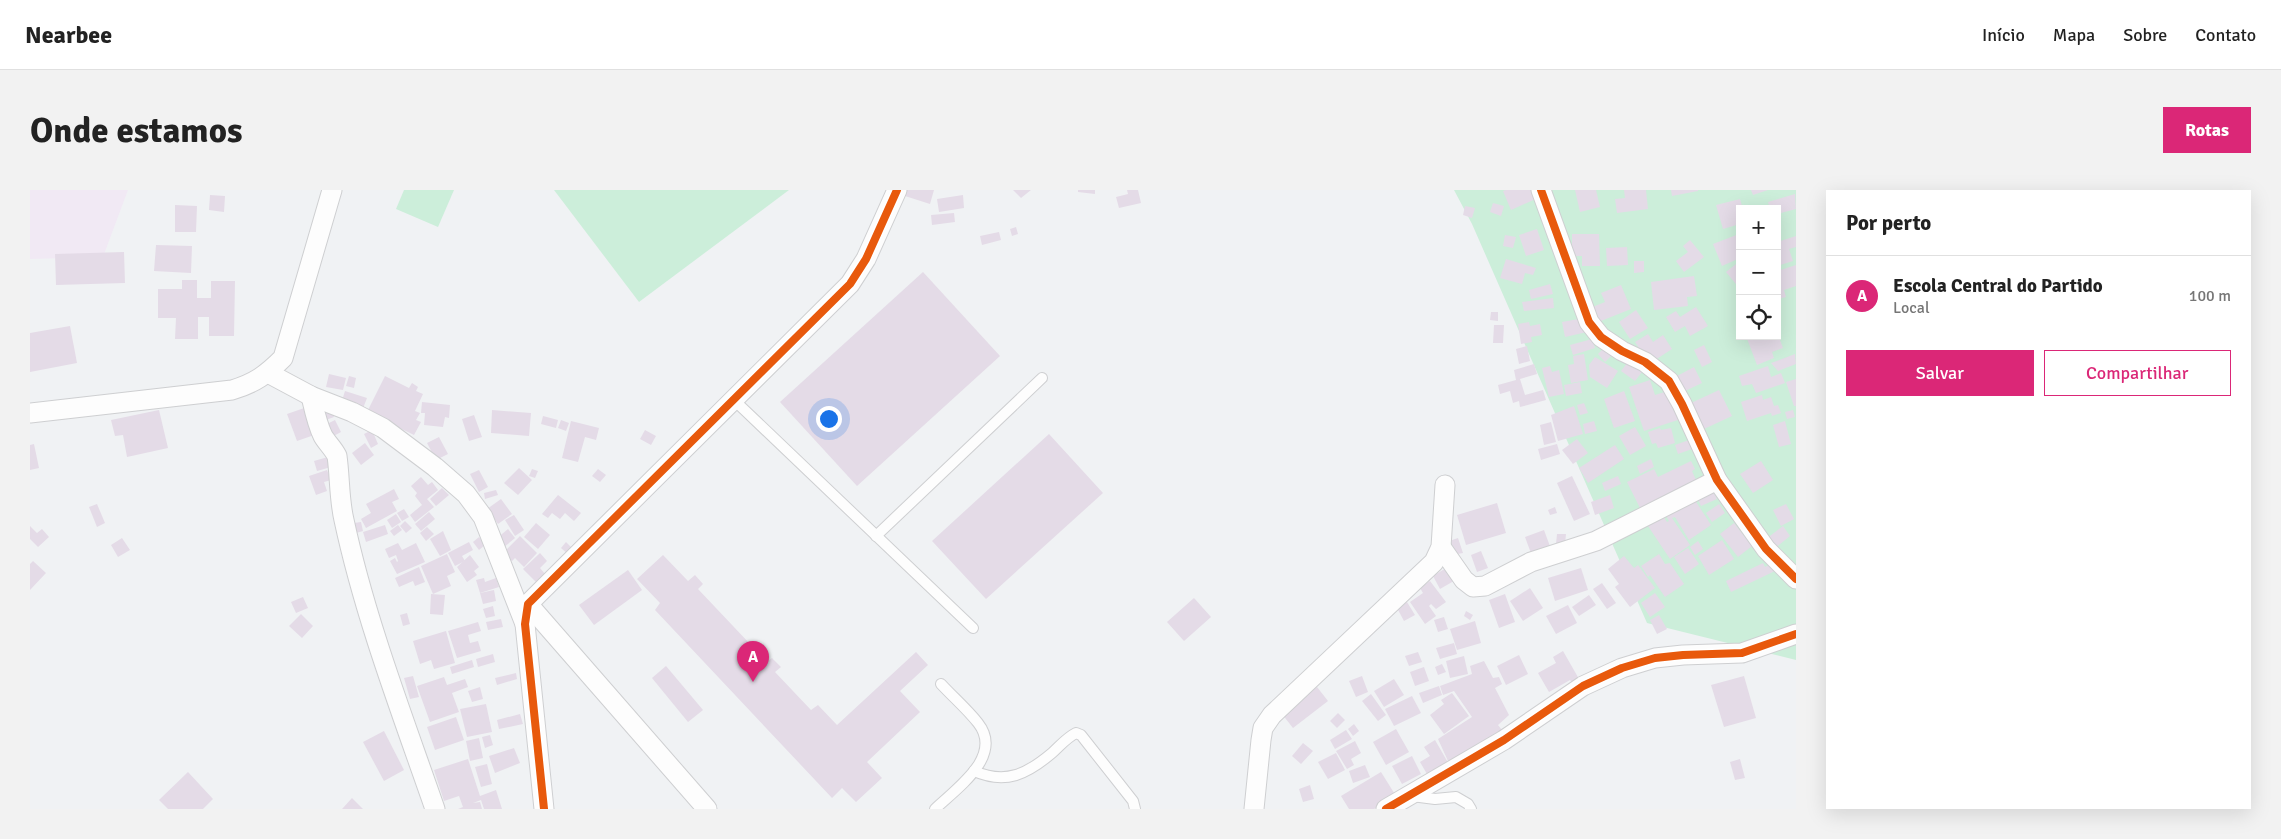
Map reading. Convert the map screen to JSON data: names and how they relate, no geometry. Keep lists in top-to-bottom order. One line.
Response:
{"page":{"header":"Nearbee","nav":["Início","Mapa","Sobre","Contato"],"buttons":["Rotas",["Salvar","Compartilhar"]],"title":"Onde estamos","heading":"Por perto","map_buttons":["+","−"],"list":[{"mark":"A","name":"Escola Central do Partido","note":"Local","value":"100 m"}],"pins":"A"}}
